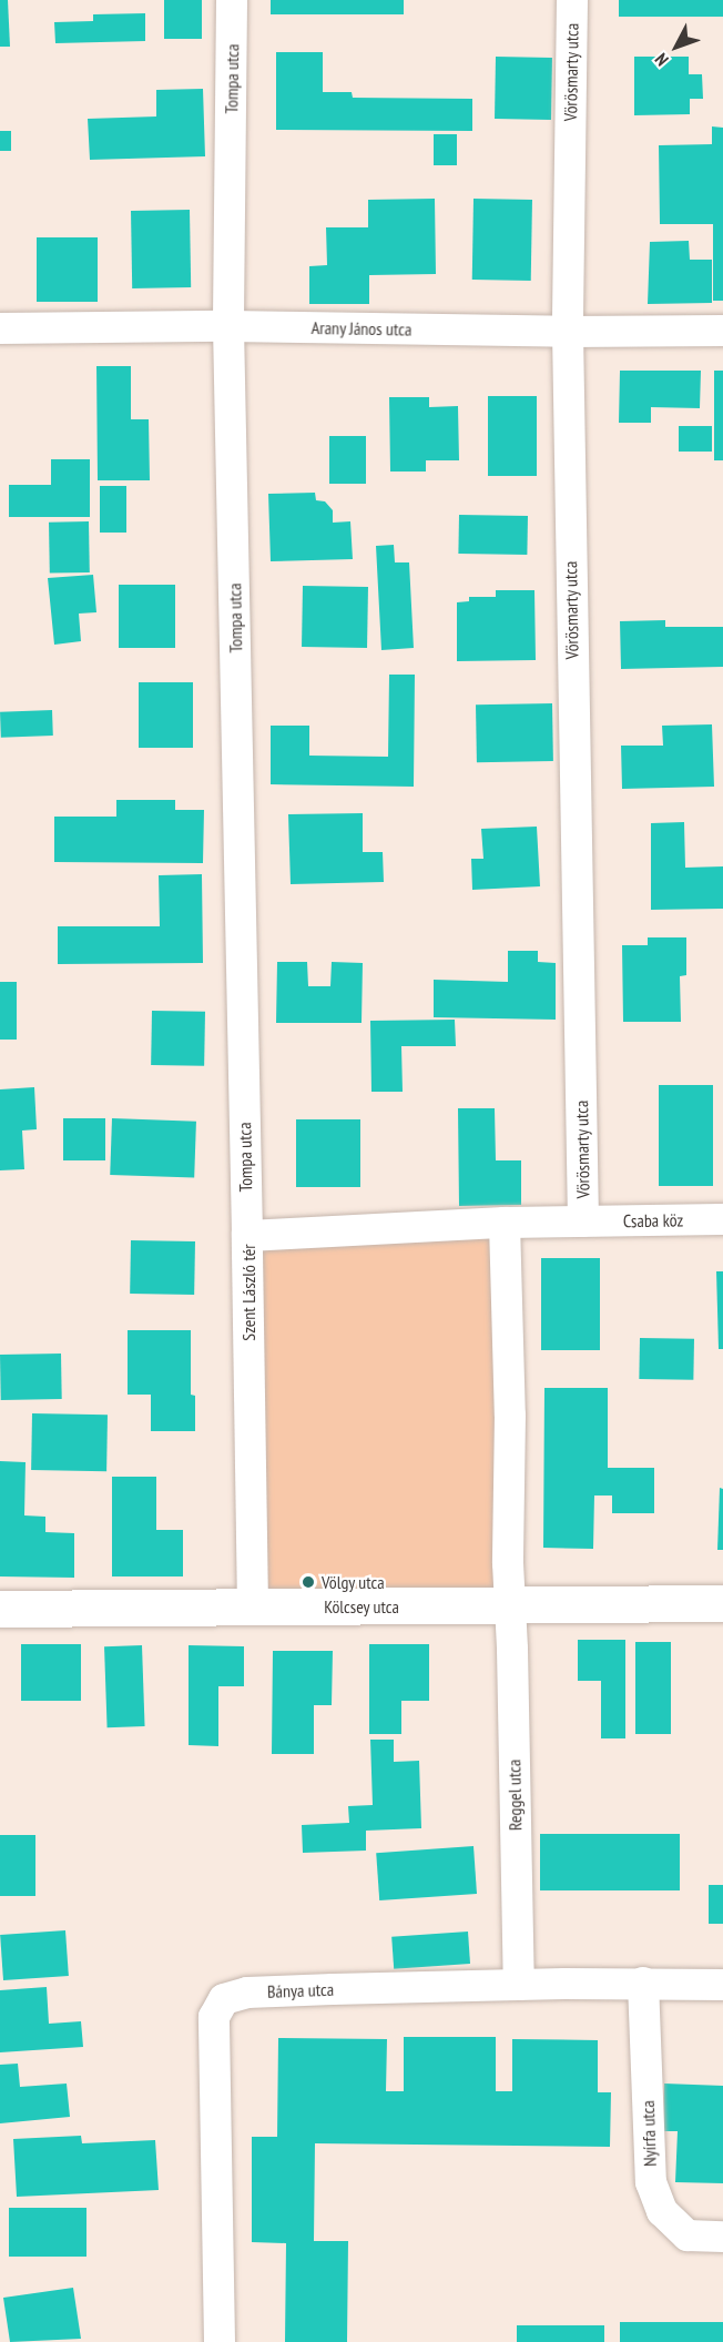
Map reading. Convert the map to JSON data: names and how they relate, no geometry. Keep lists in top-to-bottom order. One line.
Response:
{"streets":{"street":["Vörösmarty utca","Tompa utca","Arany János utca","Csaba köz","Szent László tér","Kölcsey utca","Reggel utca","Bánya utca","Nyírfa utca"]},"crossings":[["Vörösmarty utca","Arany János utca"],["Vörösmarty utca","Csaba köz"],["Vörösmarty utca","Szent László tér"],["Tompa utca","Arany János utca"],["Tompa utca","Szent László tér"],["Csaba köz","Szent László tér"],["Szent László tér","Kölcsey utca"],["Kölcsey utca","Reggel utca"],["Reggel utca","Bánya utca"],["Bánya utca","Nyírfa utca"]],"places":["Völgy utca"],"north":"bottom left"}
